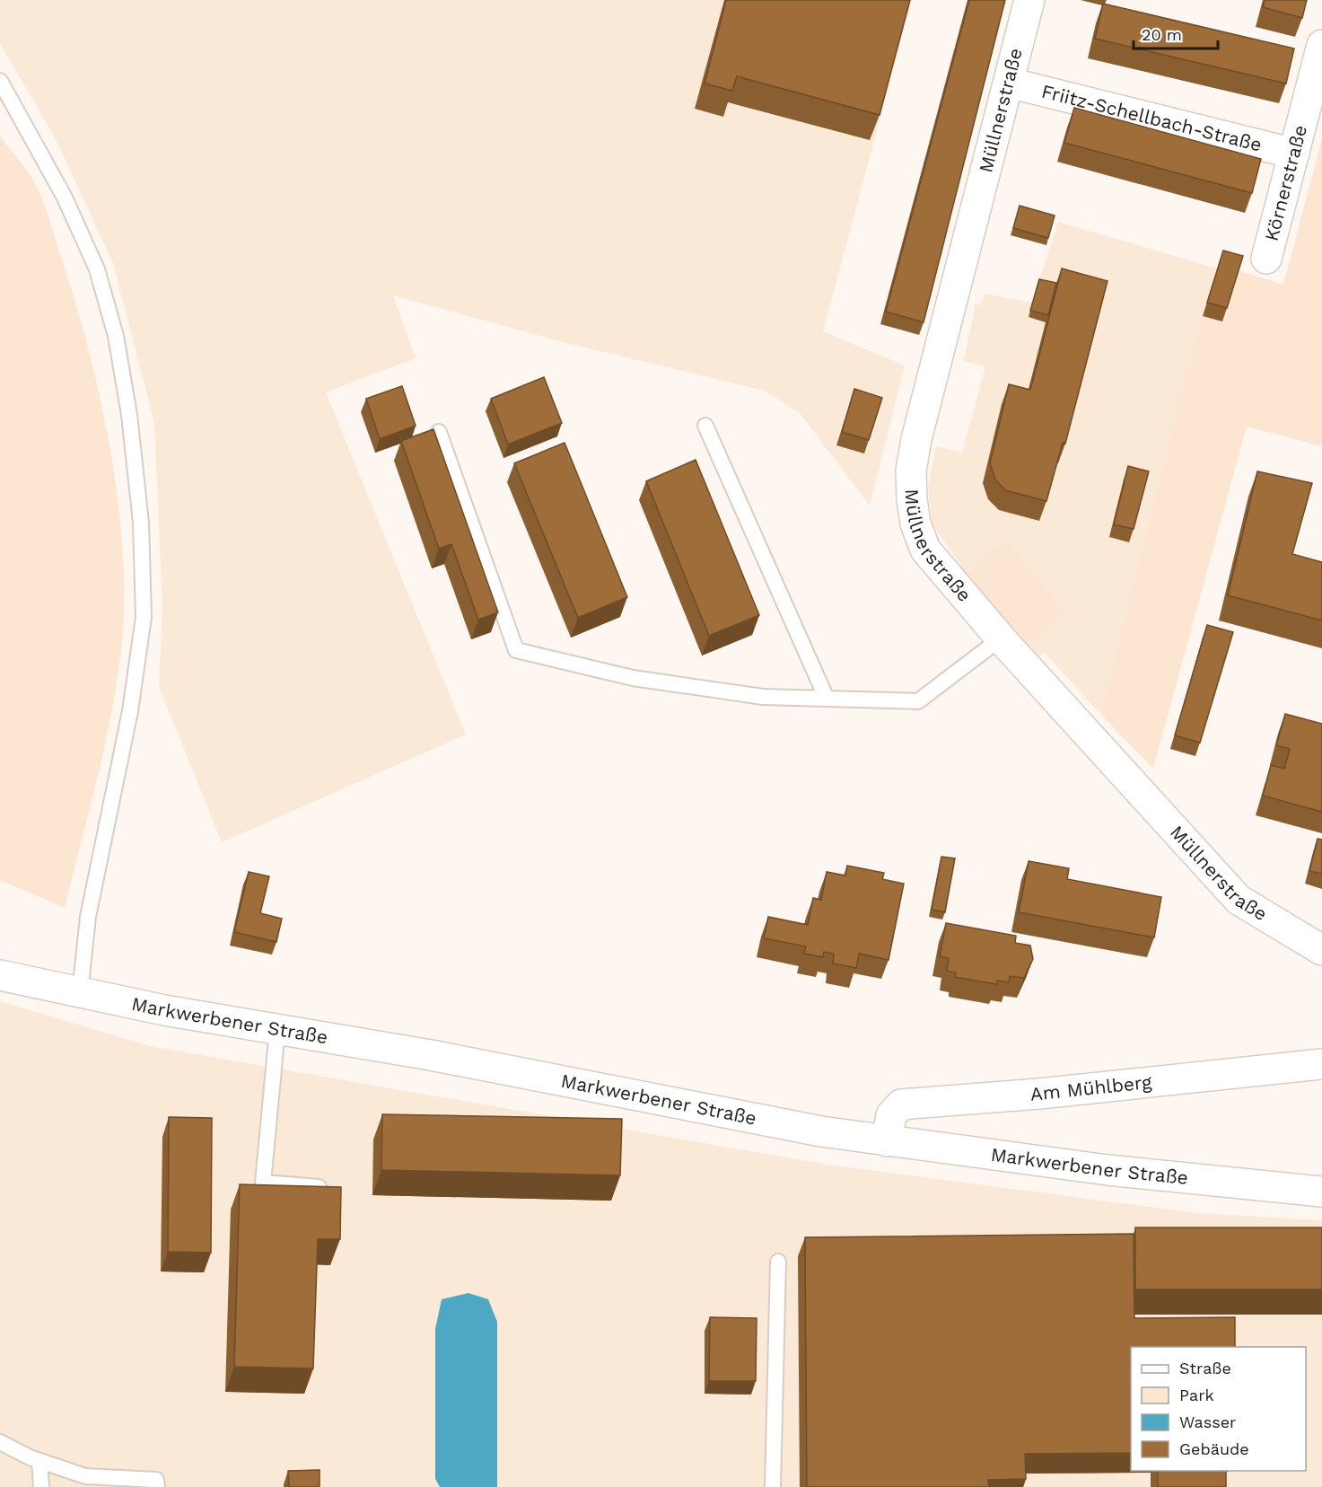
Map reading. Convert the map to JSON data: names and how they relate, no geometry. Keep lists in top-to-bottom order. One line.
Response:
{"streets":{"street":["Müllnerstraße","Friitz-Schellbach-Straße","Körnerstraße","Markwerbener Straße","Am Mühlberg"]},"crossings":[["Müllnerstraße","Friitz-Schellbach-Straße"],["Friitz-Schellbach-Straße","Körnerstraße"],["Markwerbener Straße","Am Mühlberg"]],"legend":["Straße","Park","Wasser","Gebäude"],"scale_bar":"20 m"}
